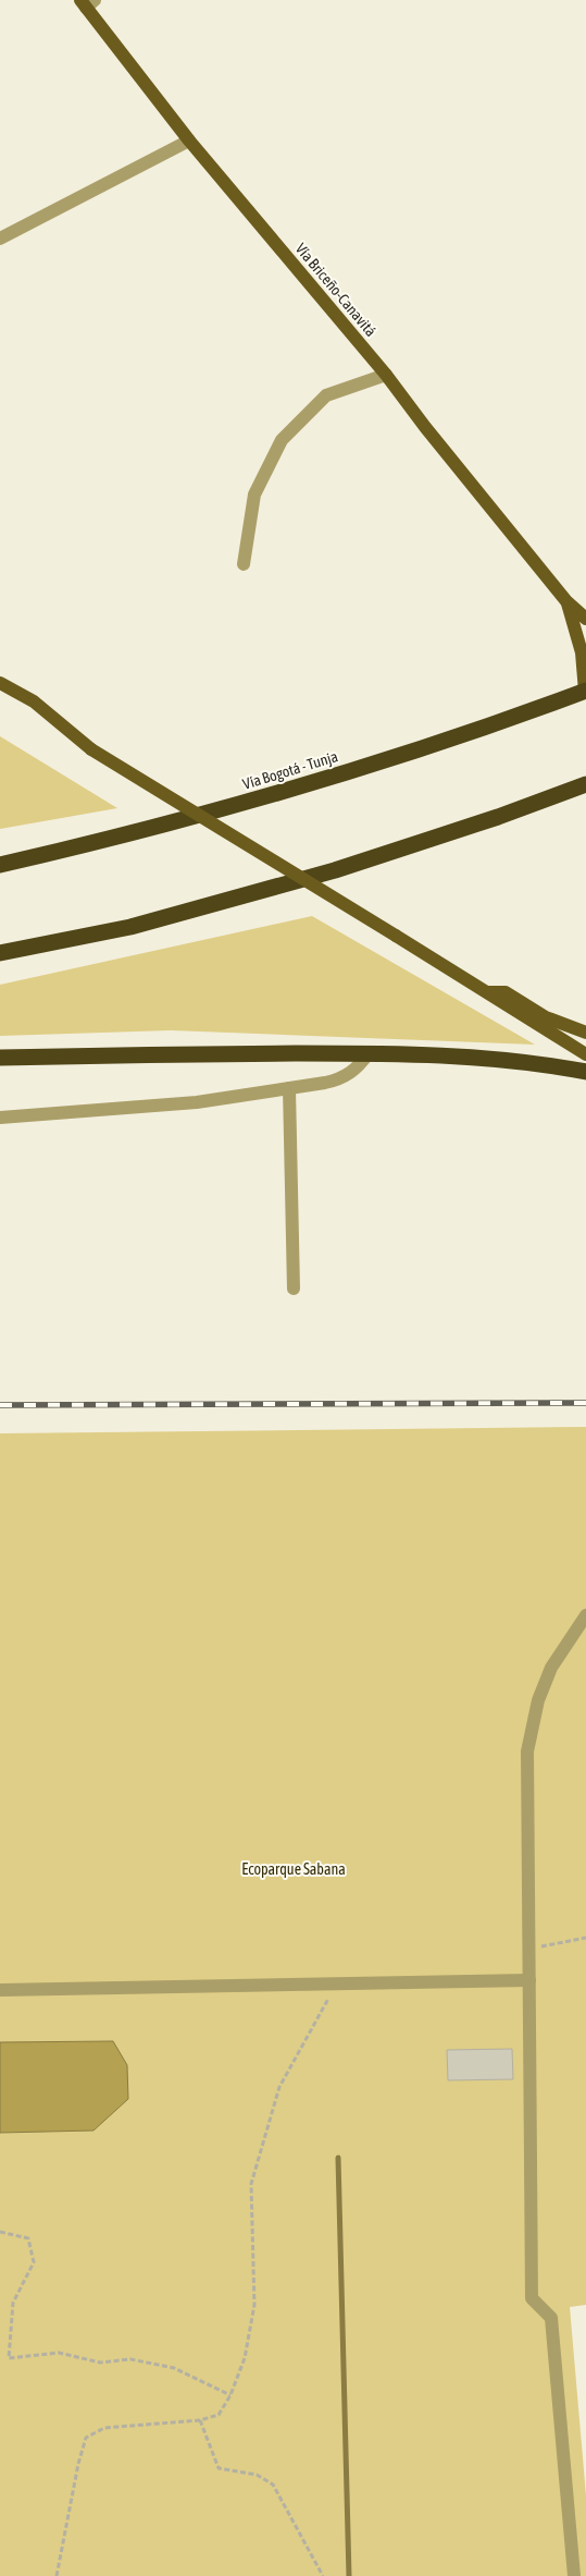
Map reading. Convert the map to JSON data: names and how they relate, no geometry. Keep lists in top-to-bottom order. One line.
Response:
{"streets":{"highway":["Vía Bogotá - Tunja"],"main road":["Vía Briceño-Canavitá"]},"parks":["Ecoparque Sabana"]}
